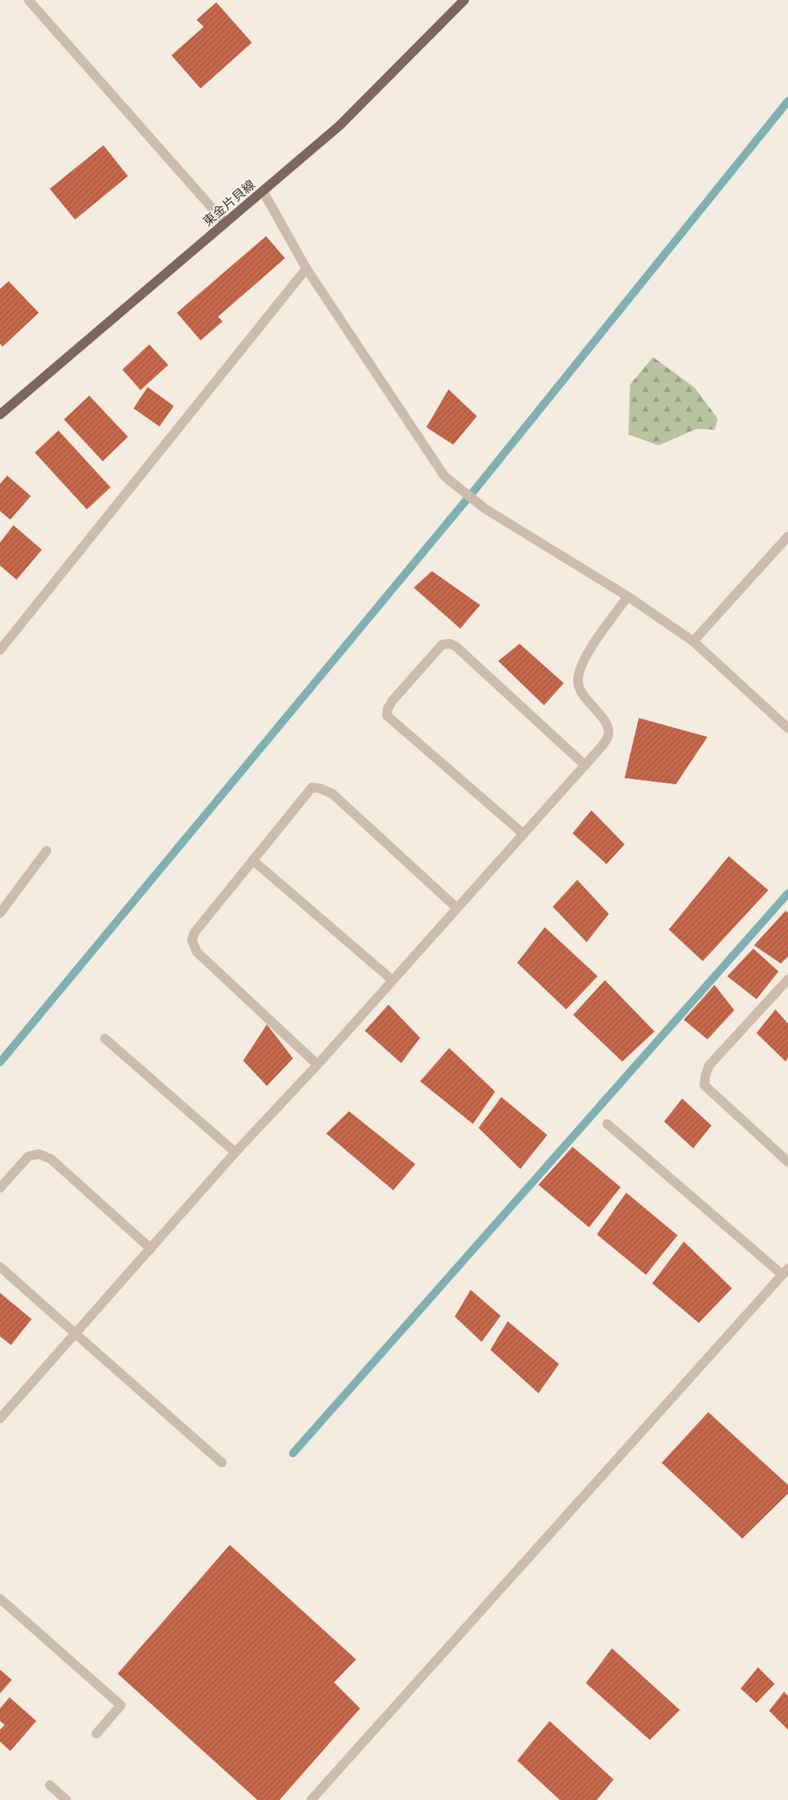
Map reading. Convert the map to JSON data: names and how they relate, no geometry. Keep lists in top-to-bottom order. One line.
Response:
{"streets":{"main road":["東金片貝線"]}}
